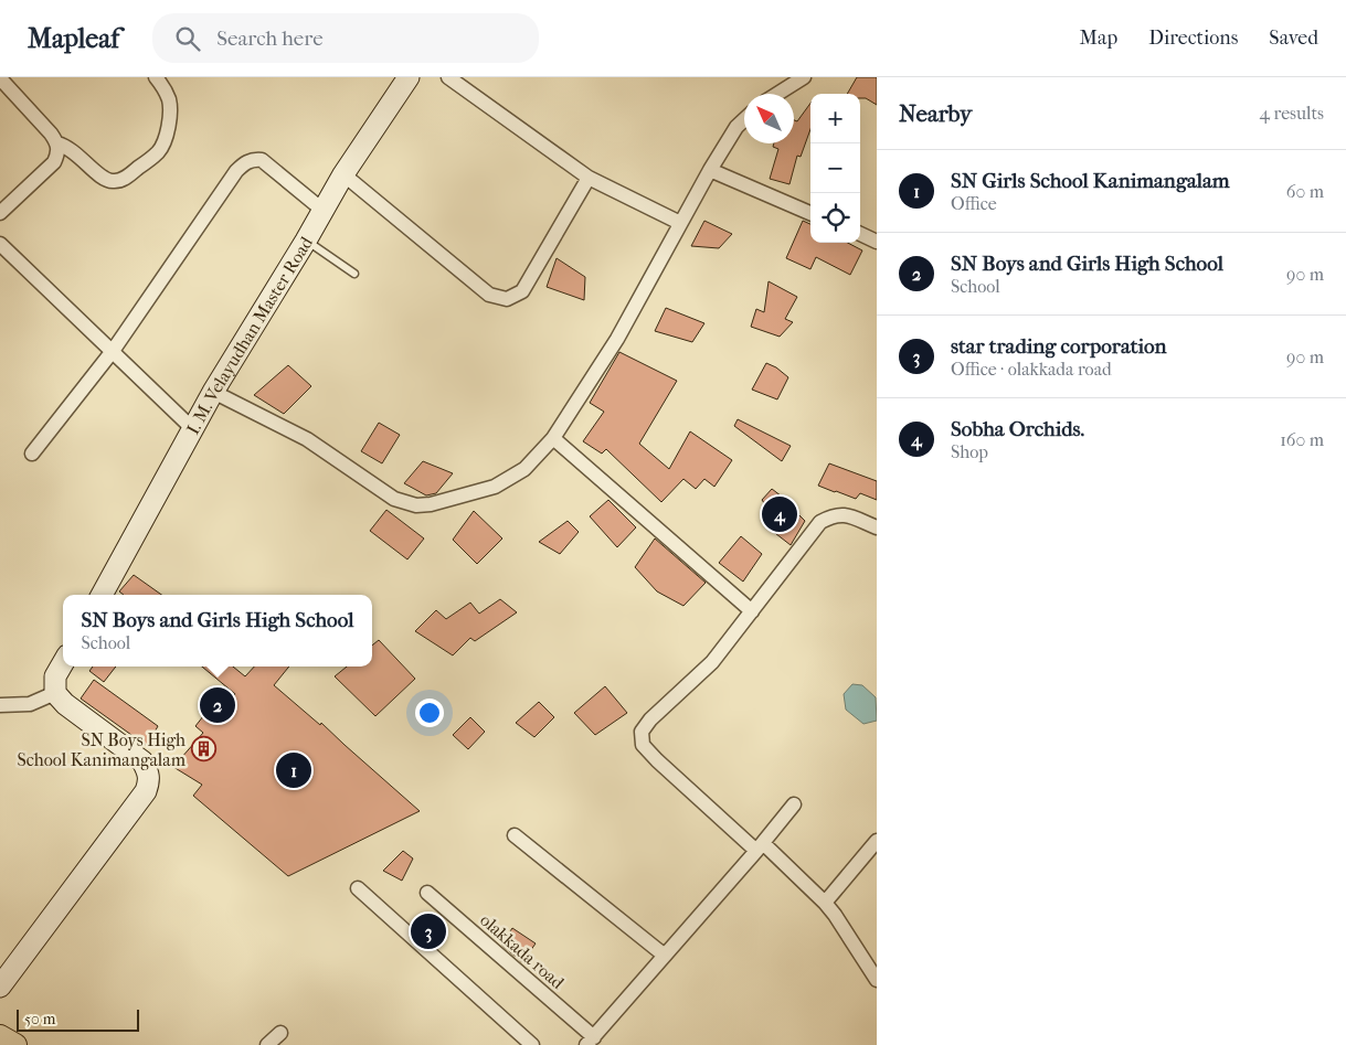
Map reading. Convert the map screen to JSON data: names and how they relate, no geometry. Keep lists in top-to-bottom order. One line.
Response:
{"streets":{"street":["I. M. Velayudhan Master Road","olakkada road"]},"places":{"building":["SN Boys High School Kanimangalam"]},"scale_bar":"50 m","north":"top left","page":{"header":"Mapleaf","search":"Search here","nav":["Map","Directions","Saved"],"heading":["Nearby","4 results"],"map_buttons":["+","−"],"list":[{"mark":"1","name":"SN Girls School Kanimangalam","note":"Office","value":"60 m"},{"mark":"2","name":"SN Boys and Girls High School","note":"School","value":"90 m"},{"mark":"3","name":"star trading corporation","note":"Office · olakkada road","value":"90 m"},{"mark":"4","name":"Sobha Orchids.","note":"Shop","value":"160 m"}],"pins":["4","2","1","3"],"popup":["SN Boys and Girls High School","School"],"scale":"50 m"}}
